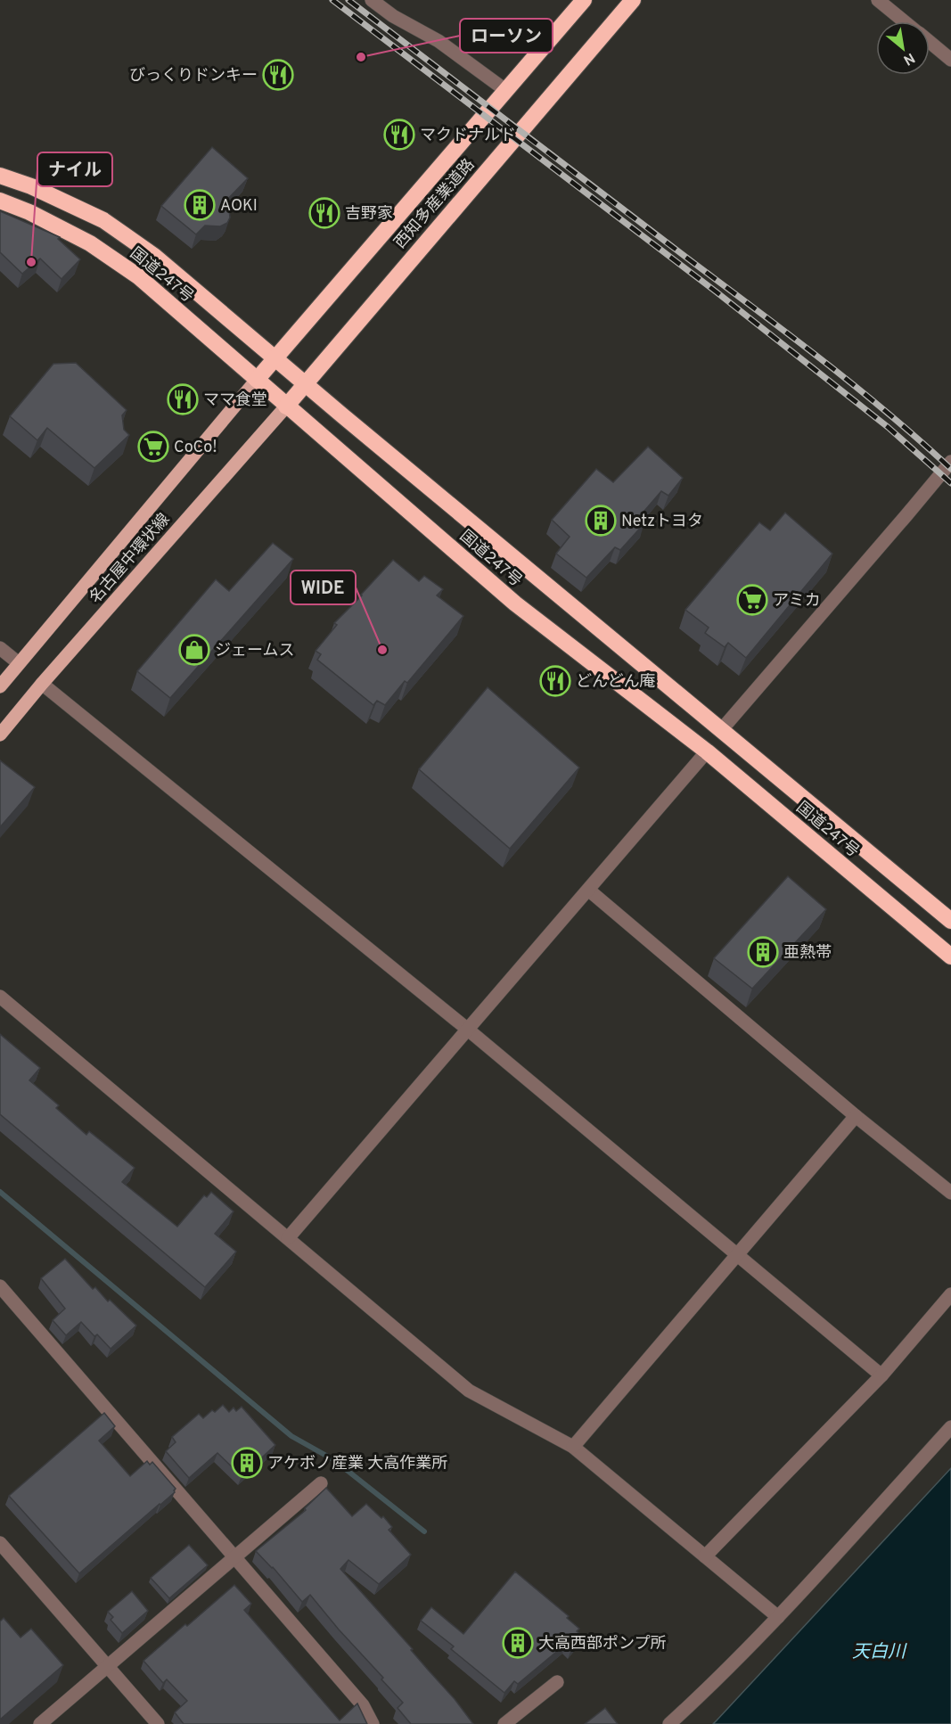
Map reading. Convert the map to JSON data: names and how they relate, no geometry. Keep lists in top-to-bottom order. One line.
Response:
{"streets":{"highway":["西知多産業道路","国道247号"],"main road":["名古屋中環状線"]},"crossings":[["西知多産業道路","国道247号"],["西知多産業道路","名古屋中環状線"],["国道247号","名古屋中環状線"]],"water":["天白川"],"places":{"other":["ローソン","ナイル","WIDE"],"restaurant":["びっくりドンキー","マクドナルド","吉野家","ママ食堂","どんどん庵"],"building":["AOKI","Netzトヨタ","亜熱帯","アケボノ産業 大高作業所","大高西部ポンプ所"],"supermarket":["CoCo!","アミカ"],"shop":["ジェームス"]},"north":"bottom right"}
